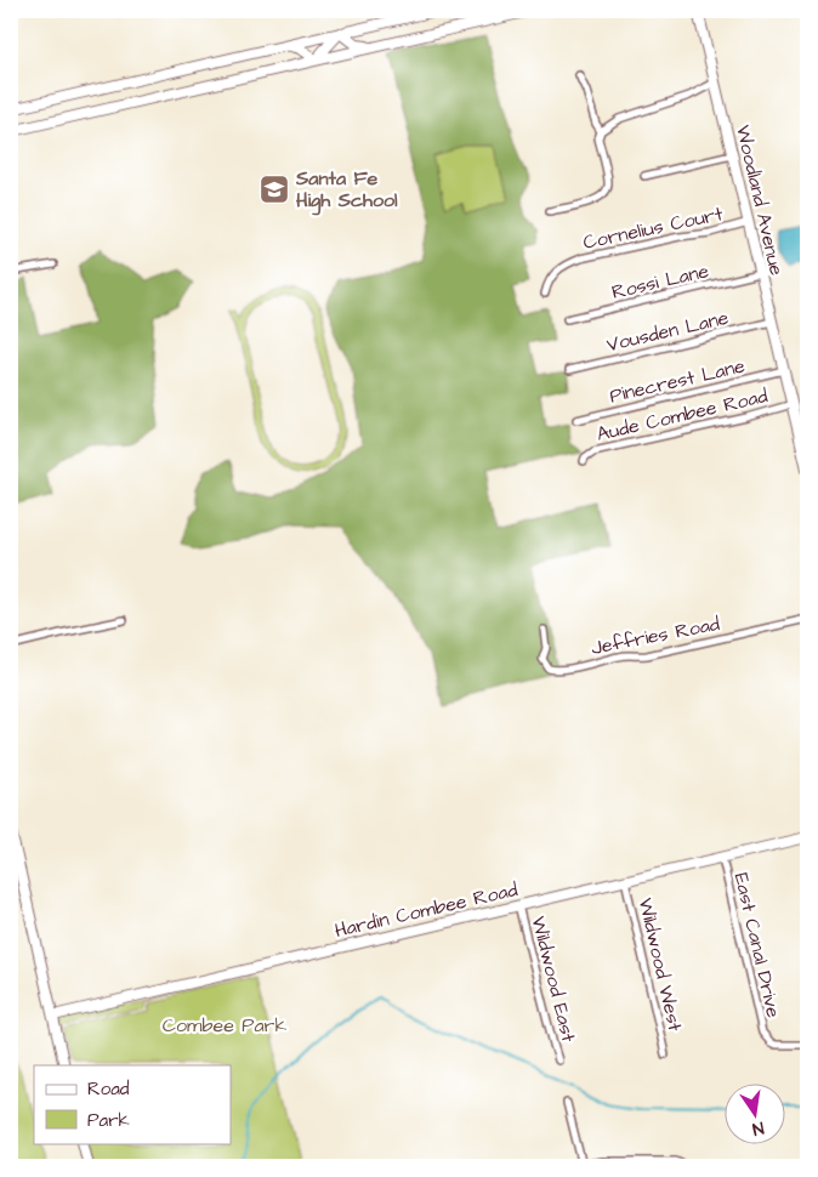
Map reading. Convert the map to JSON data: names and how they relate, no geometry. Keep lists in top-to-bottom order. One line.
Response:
{"streets":{"street":["Woodland Avenue","Cornelius Court","Rossi Lane","Vousden Lane","Pinecrest Lane","Aude Combee Road","Jeffries Road","Hardin Combee Road","East Canal Drive","Wildwood West","Wildwood East"]},"crossings":[["Woodland Avenue","Cornelius Court"],["Woodland Avenue","Rossi Lane"],["Woodland Avenue","Vousden Lane"],["Woodland Avenue","Pinecrest Lane"],["Woodland Avenue","Aude Combee Road"],["Hardin Combee Road","East Canal Drive"],["Hardin Combee Road","Wildwood West"],["Hardin Combee Road","Wildwood East"]],"parks":["Combee Park"],"places":{"school or university":["Santa Fe High School"]},"legend":["Road","Park"],"north":"bottom"}
